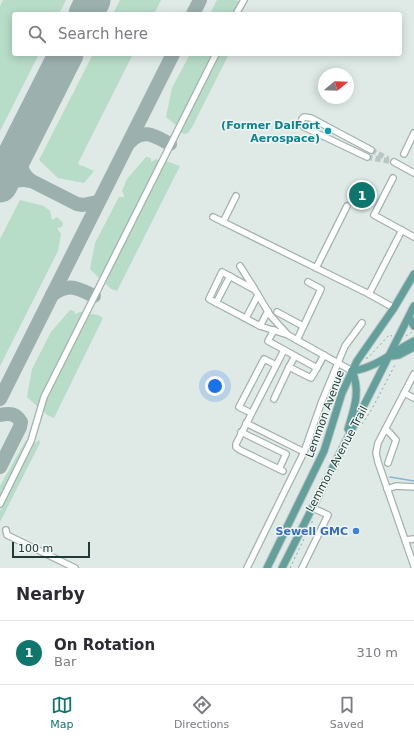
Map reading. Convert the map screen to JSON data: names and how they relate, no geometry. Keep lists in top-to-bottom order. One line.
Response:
{"streets":{"main road":["Lemmon Avenue"],"path":["Lemmon Avenue Trail"]},"places":["(Former DalFort Aerospace)","Sewell GMC"],"scale_bar":"100 m","north":"right","page":{"search":"Search here","pins":"1","scale":"100 m","heading":"Nearby","list":[{"mark":"1","name":"On Rotation","note":"Bar","value":"310 m"}],"nav":["Map","Directions","Saved"]}}
